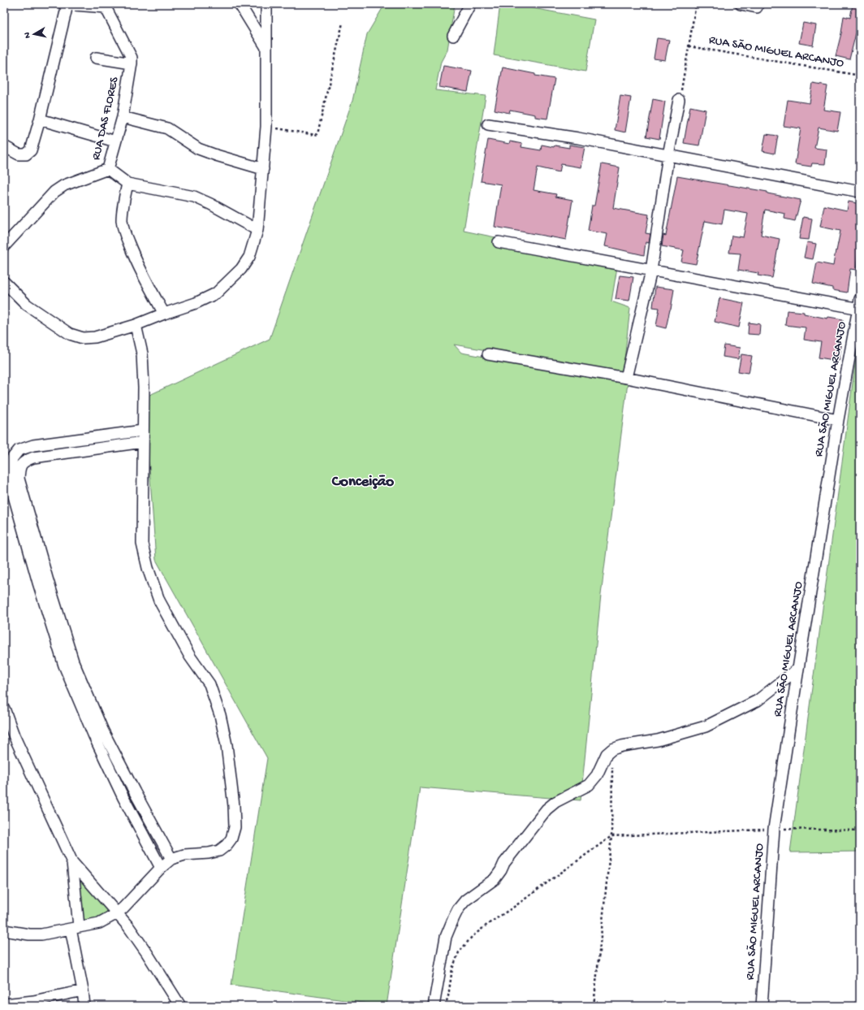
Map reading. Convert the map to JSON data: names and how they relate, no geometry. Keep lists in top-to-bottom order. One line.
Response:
{"streets":{"street":["RUA SÃO MIGUEL ARCANJO","RUA DAS FLORES"]},"districts":["Conceição"],"north":"left"}
